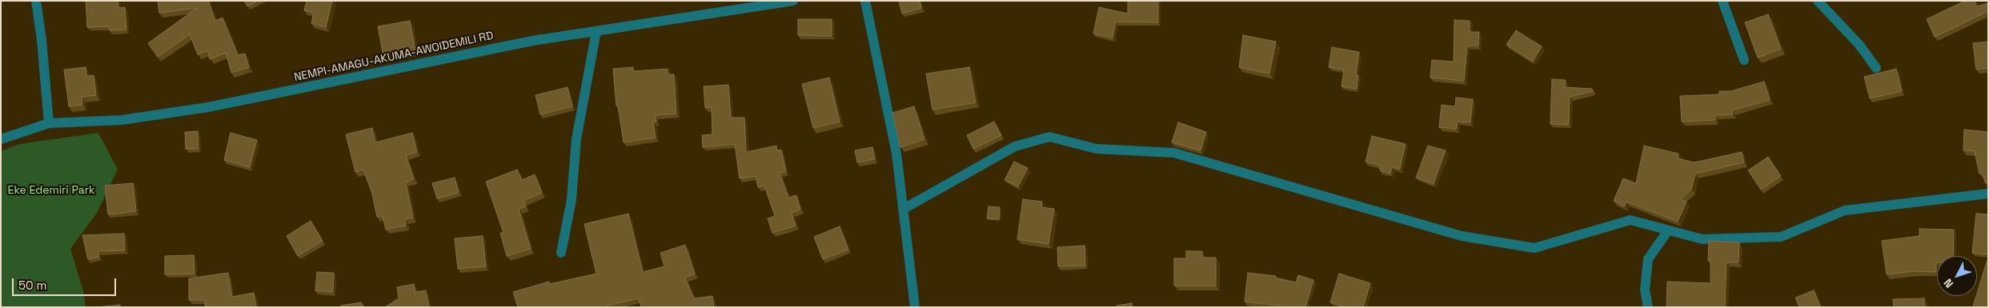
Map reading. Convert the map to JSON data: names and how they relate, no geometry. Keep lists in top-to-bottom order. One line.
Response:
{"streets":{"street":["NEMPI-AMAGU-AKUMA-AWOIDEMILI RD"]},"parks":["Eke Edemiri Park"],"scale_bar":"50 m","north":"bottom left"}
